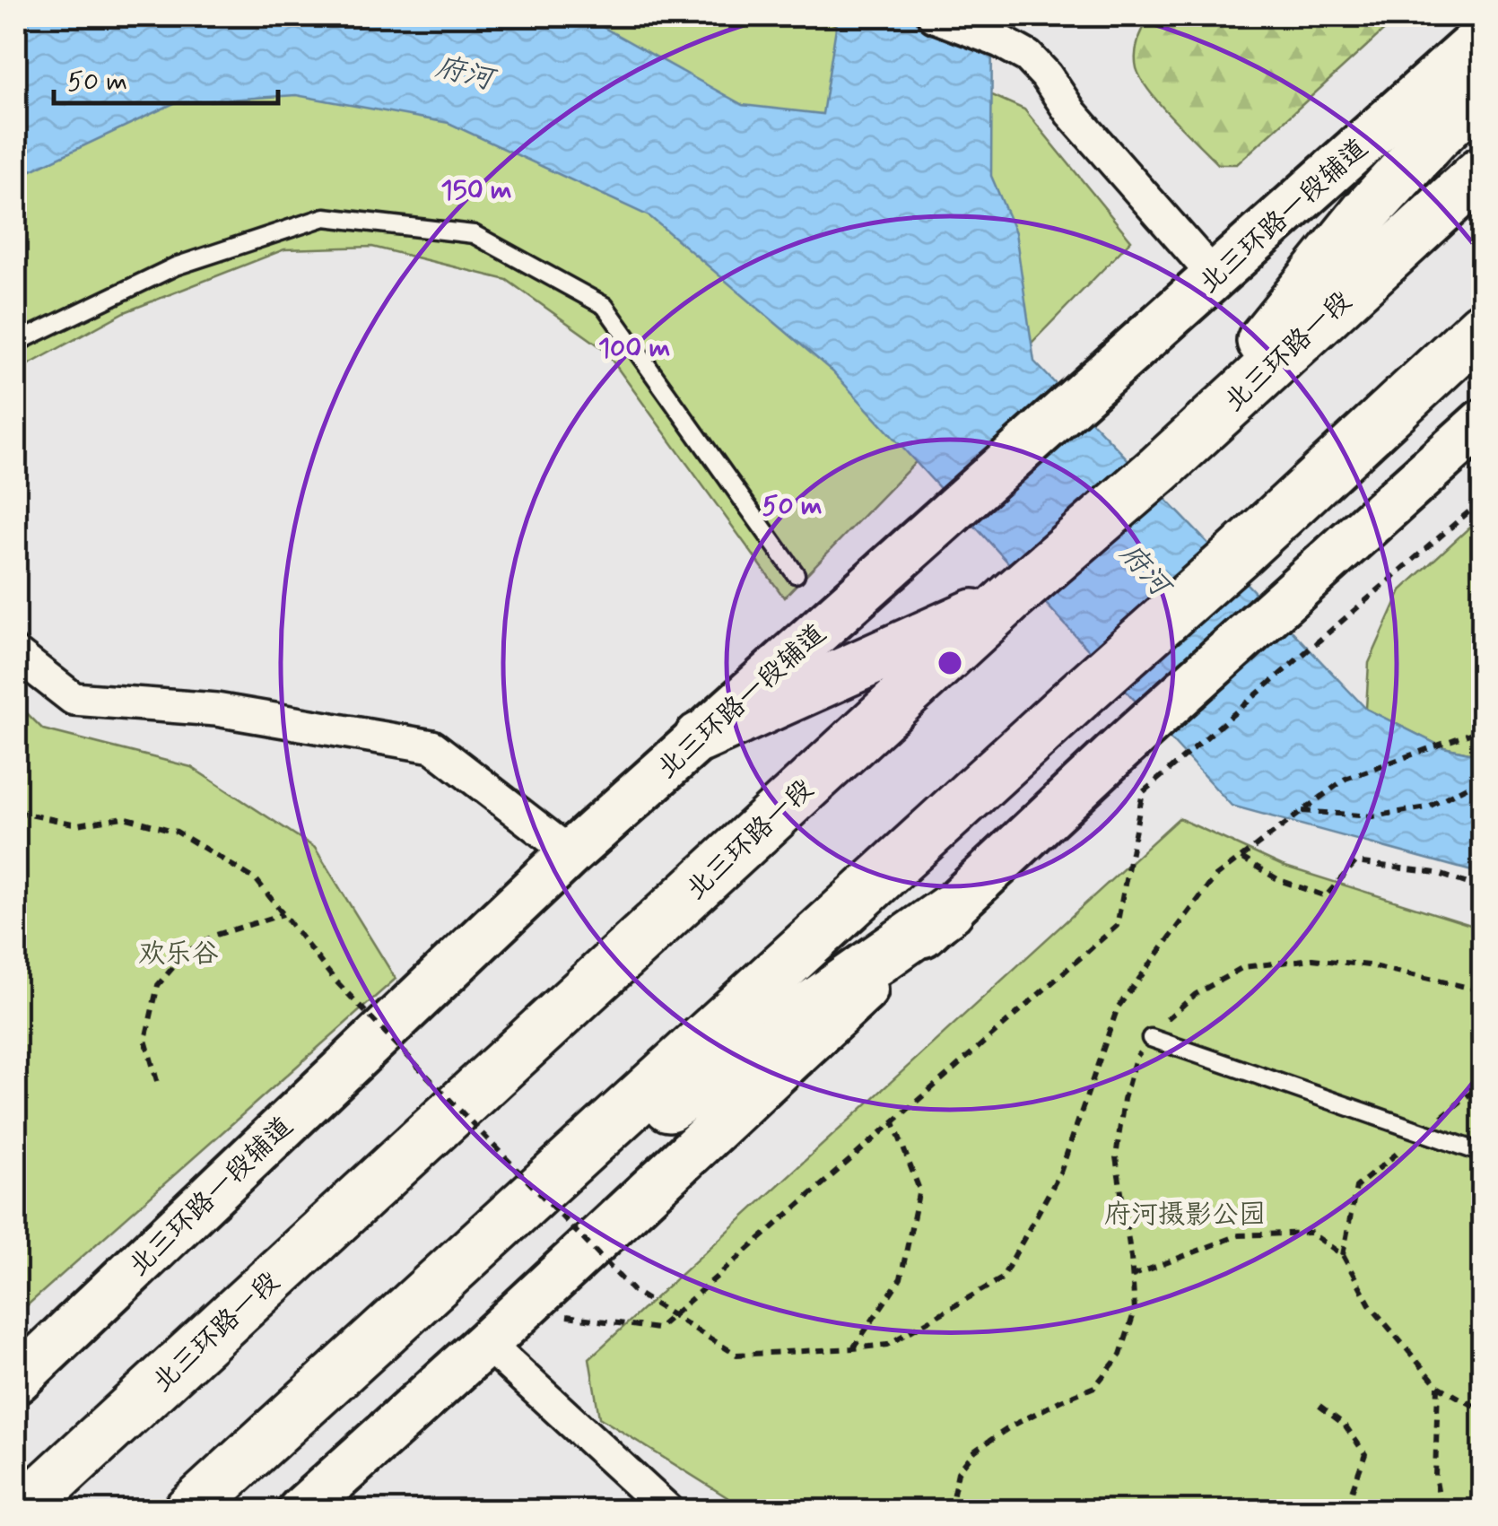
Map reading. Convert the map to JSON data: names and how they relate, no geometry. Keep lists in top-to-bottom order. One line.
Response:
{"streets":{"highway":["北三环路一段"],"main road":["北三环路一段辅道"]},"water":["府河"],"parks":["欢乐谷","府河摄影公园"],"scale_bar":"50 m","rings":["150 m","100 m","50 m"]}
